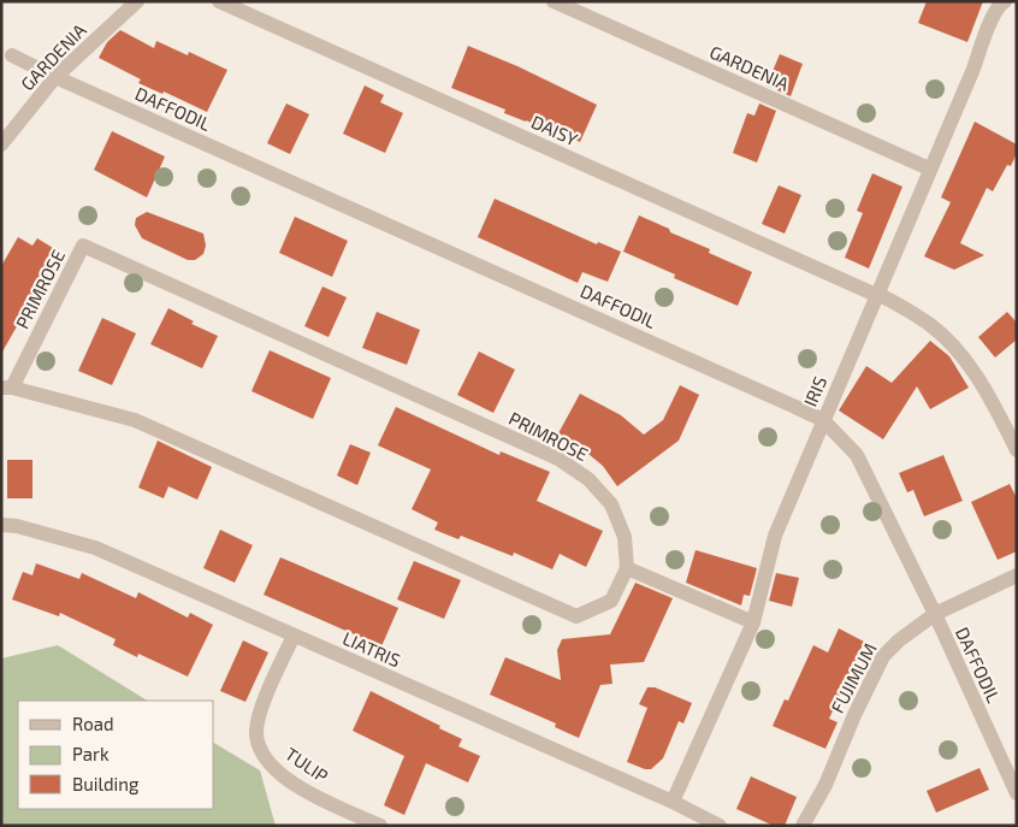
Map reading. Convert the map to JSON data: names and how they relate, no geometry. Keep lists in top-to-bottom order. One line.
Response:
{"streets":{"street":["GARDENIA","DAFFODIL","DAISY","PRIMROSE","IRIS","LIATRIS","FUJIMUM","TULIP"]},"crossings":[["GARDENIA","DAFFODIL"],["GARDENIA","IRIS"],["DAFFODIL","IRIS"],["DAFFODIL","FUJIMUM"],["DAISY","IRIS"],["IRIS","LIATRIS"],["LIATRIS","TULIP"]],"legend":["Road","Park","Building"]}
